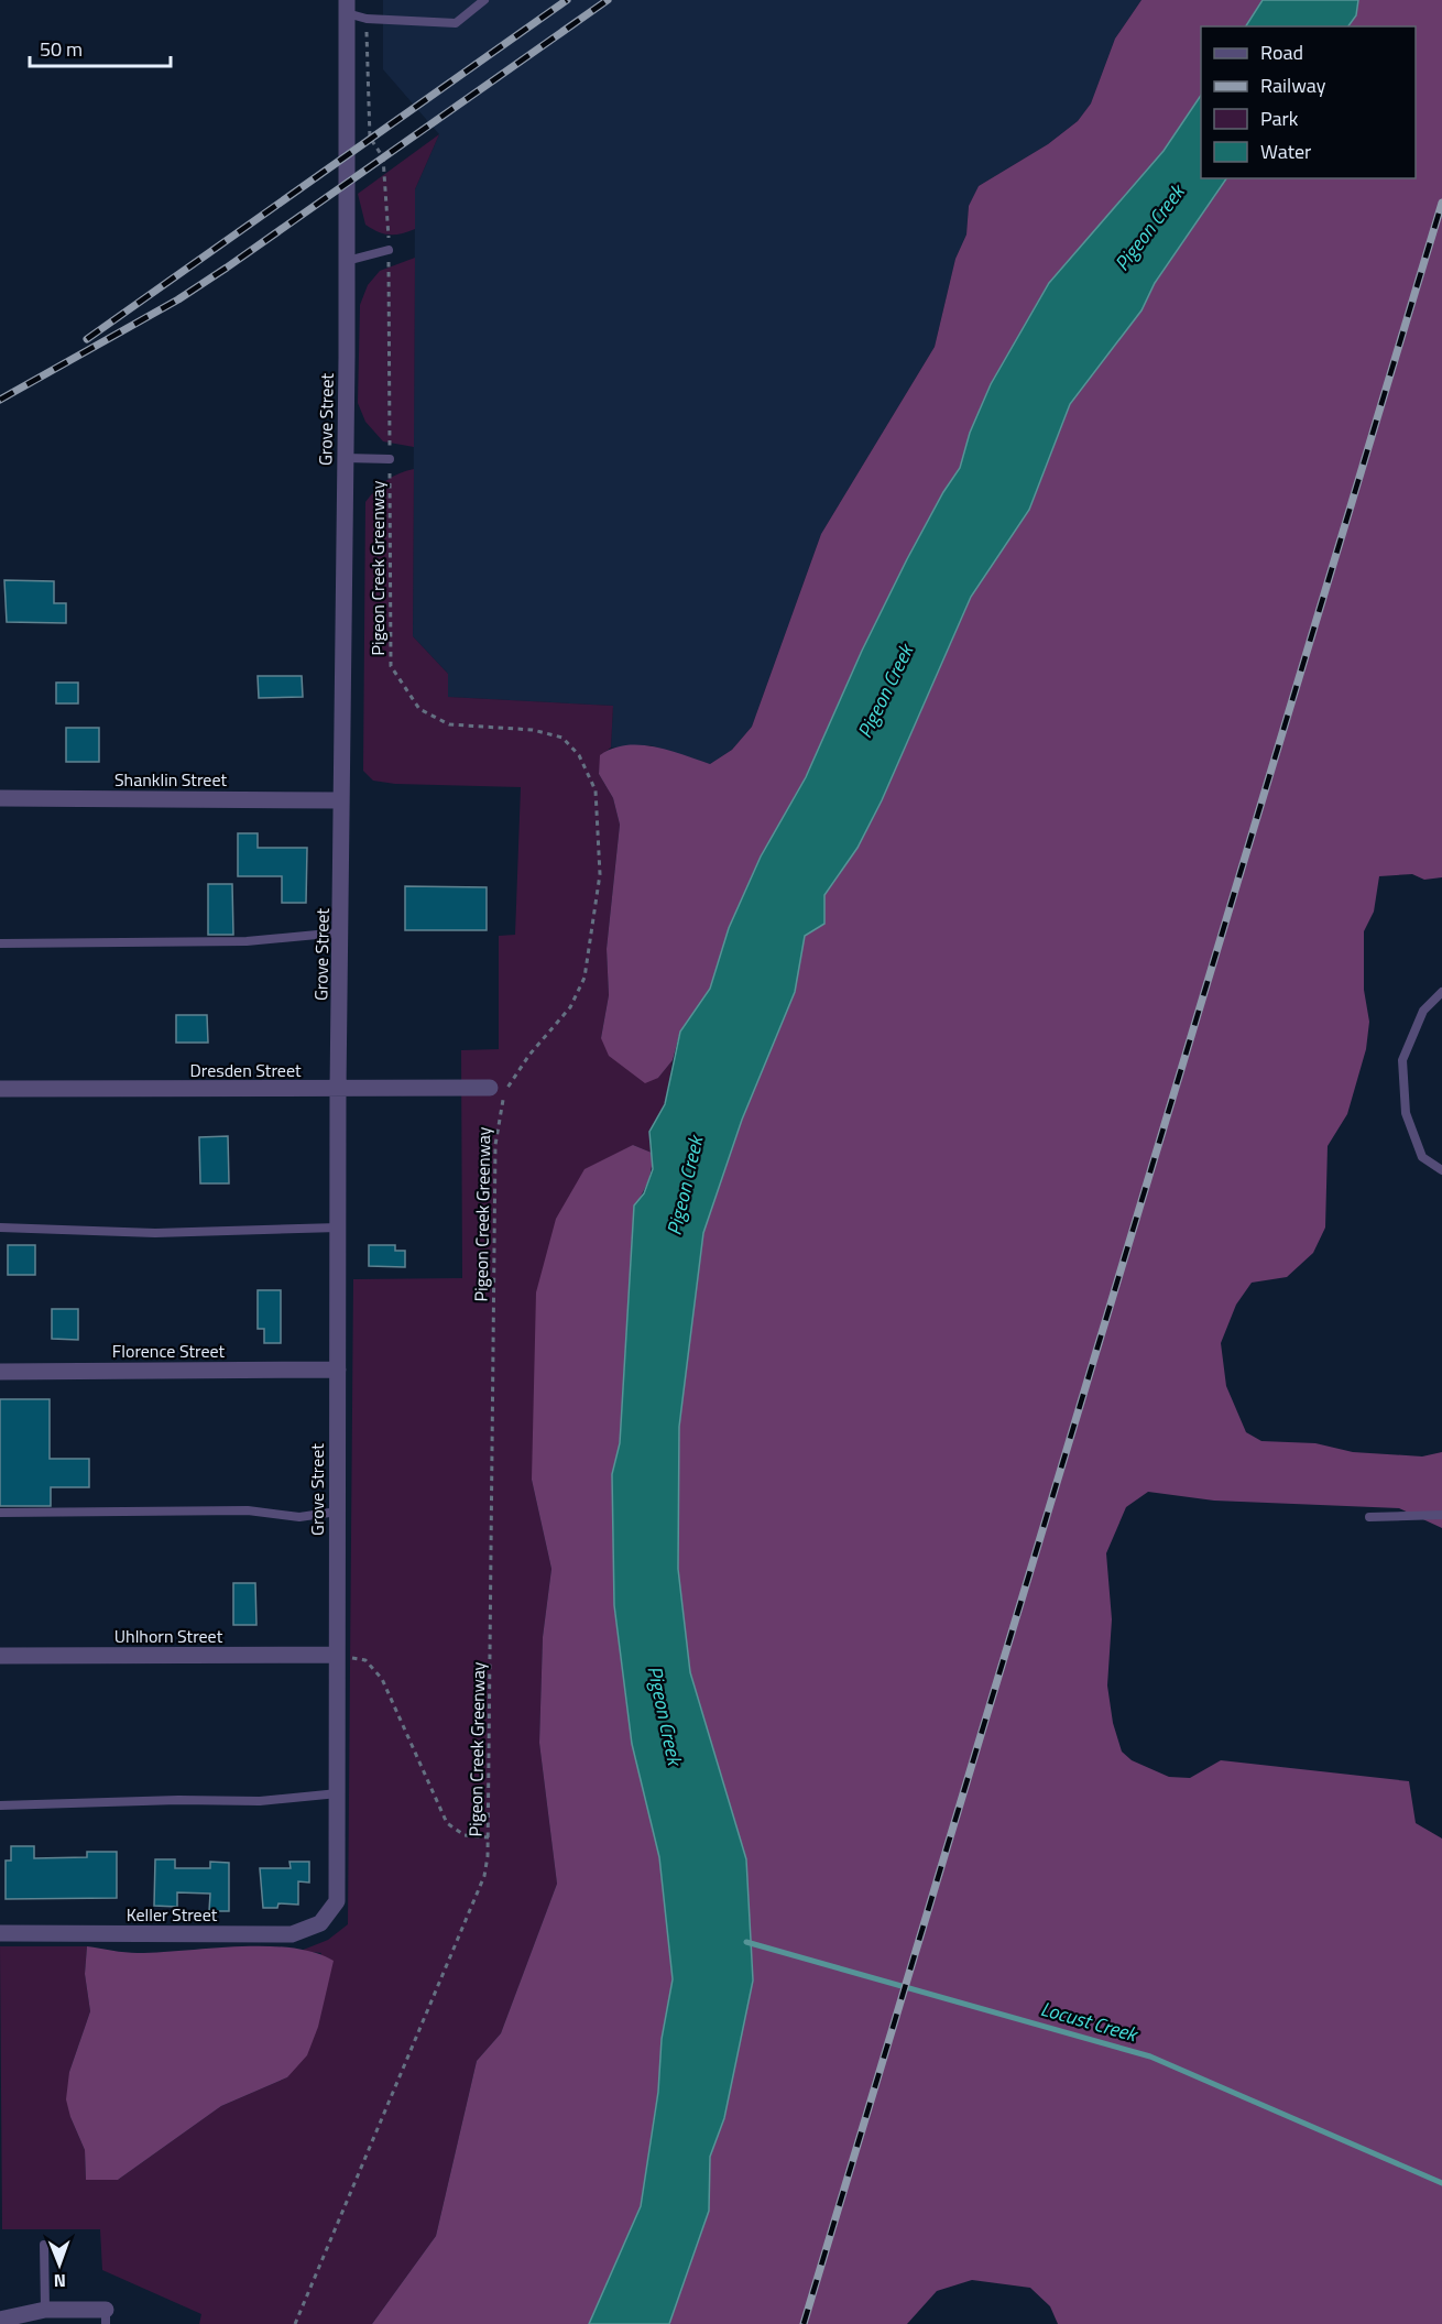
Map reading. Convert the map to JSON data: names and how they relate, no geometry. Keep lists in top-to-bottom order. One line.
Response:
{"streets":{"street":["Grove Street","Shanklin Street","Dresden Street","Florence Street","Uhlhorn Street","Keller Street"],"path":["Pigeon Creek Greenway"]},"crossings":[["Grove Street","Shanklin Street"],["Grove Street","Dresden Street"],["Grove Street","Florence Street"],["Grove Street","Uhlhorn Street"],["Grove Street","Keller Street"]],"water":["Pigeon Creek","Locust Creek"],"legend":["Road","Railway","Park","Water"],"scale_bar":"50 m","north":"bottom"}
